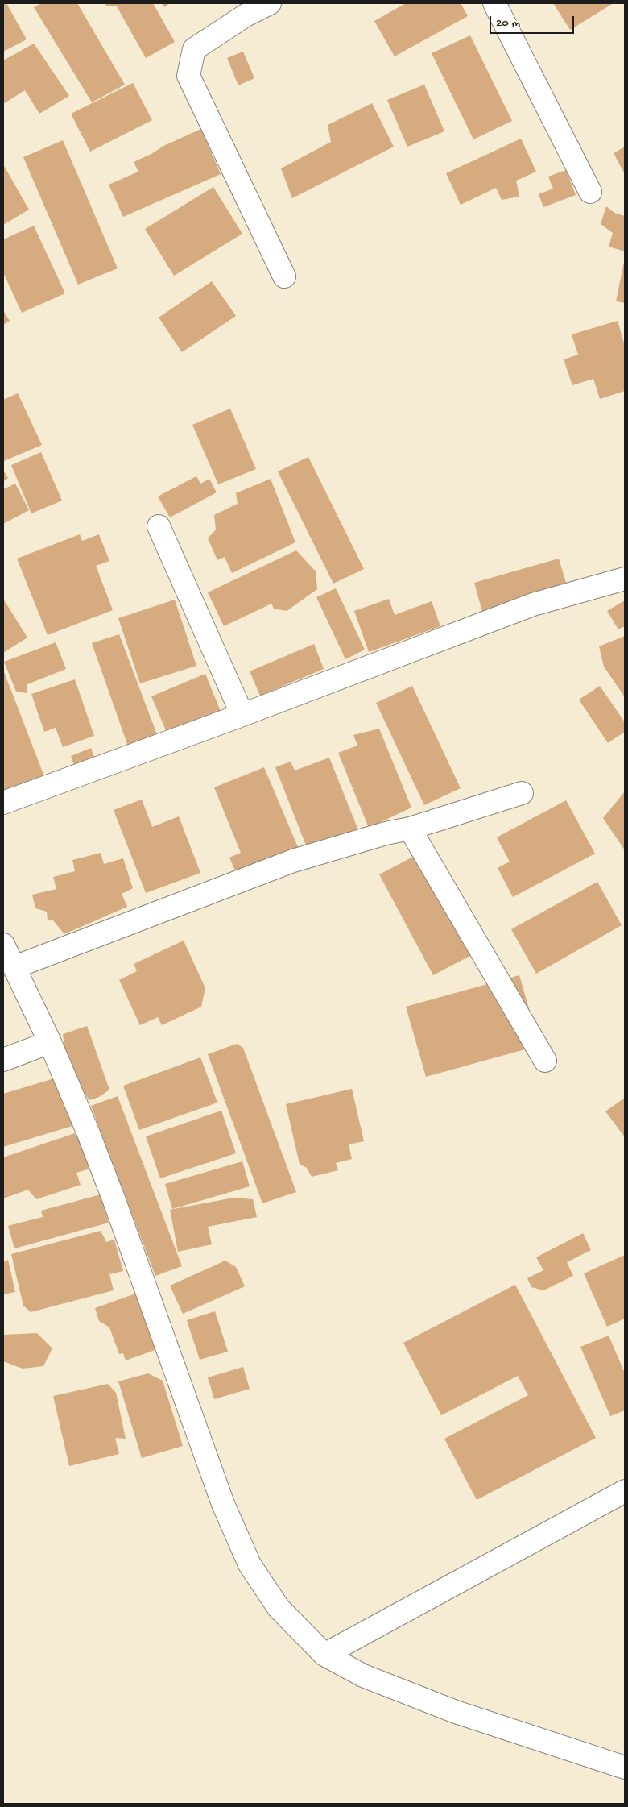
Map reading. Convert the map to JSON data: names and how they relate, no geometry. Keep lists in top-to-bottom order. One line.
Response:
{"scale_bar":"20 m"}
